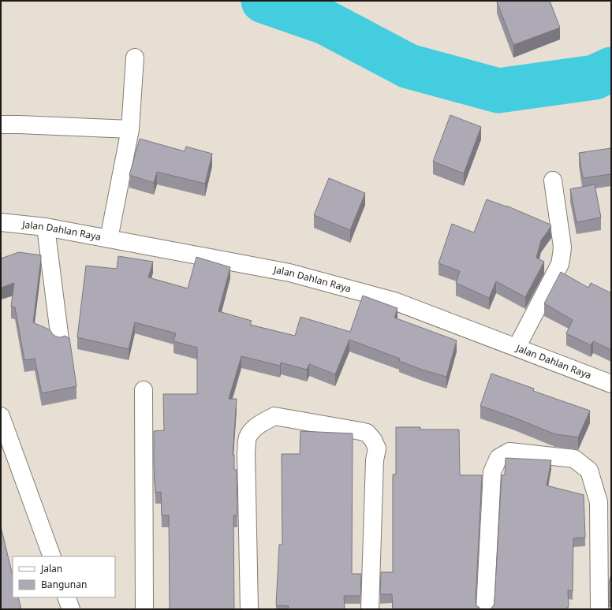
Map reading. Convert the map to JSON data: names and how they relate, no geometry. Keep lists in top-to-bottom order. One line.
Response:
{"streets":{"street":["Jalan Dahlan Raya"]},"legend":["Jalan","Bangunan"]}
